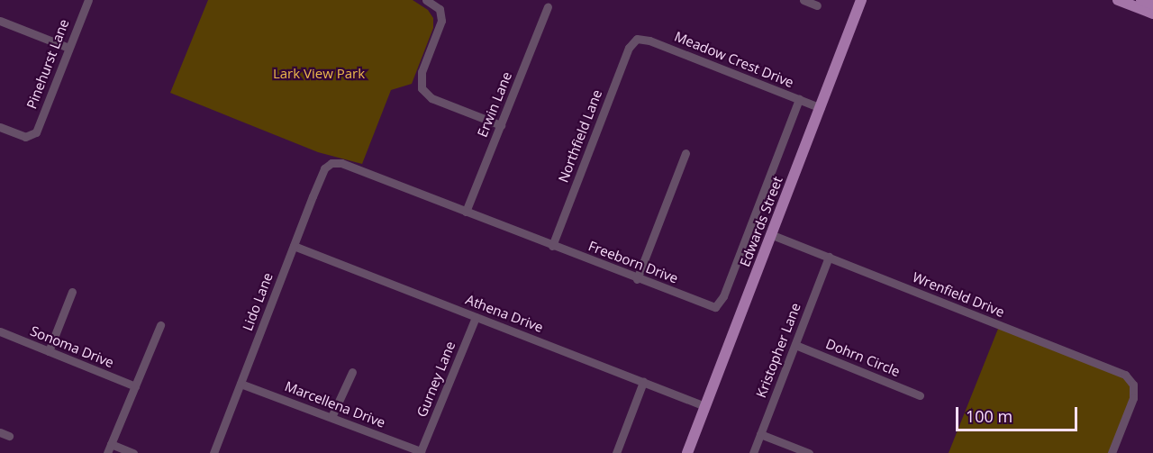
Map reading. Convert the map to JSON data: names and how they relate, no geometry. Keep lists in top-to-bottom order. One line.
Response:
{"streets":{"main road":["Edwards Street"],"street":["Meadow Crest Drive","Pinehurst Lane","Erwin Lane","Northfield Lane","Freeborn Drive","Wrenfield Drive","Lido Lane","Athena Drive","Sonoma Drive","Kristopher Lane","Dohrn Circle","Gurney Lane","Marcellena Drive"]},"crossings":[["Meadow Crest Drive","Northfield Lane"],["Meadow Crest Drive","Edwards Street"],["Meadow Crest Drive","Freeborn Drive"],["Erwin Lane","Freeborn Drive"],["Northfield Lane","Freeborn Drive"],["Edwards Street","Wrenfield Drive"],["Edwards Street","Athena Drive"],["Freeborn Drive","Lido Lane"],["Wrenfield Drive","Kristopher Lane"],["Lido Lane","Athena Drive"],["Lido Lane","Marcellena Drive"],["Athena Drive","Gurney Lane"],["Kristopher Lane","Dohrn Circle"],["Gurney Lane","Marcellena Drive"]],"parks":["Lark View Park"],"scale_bar":"100 m"}
